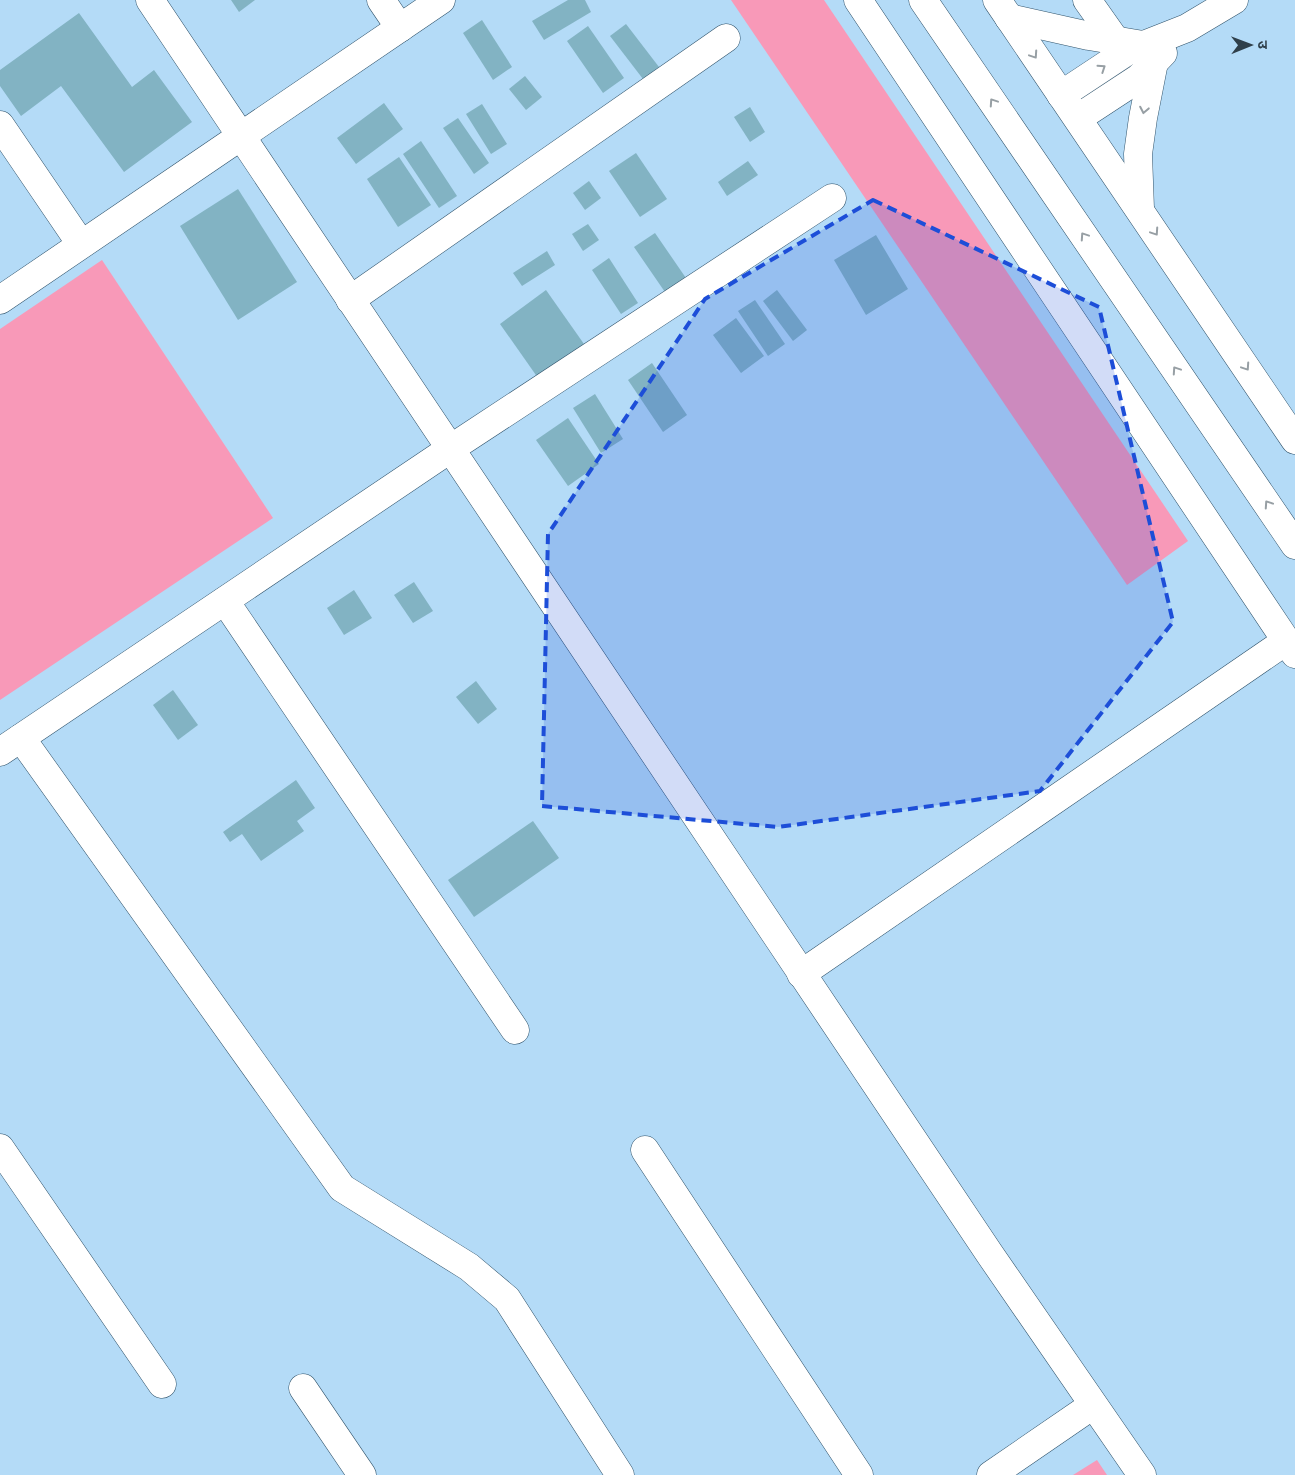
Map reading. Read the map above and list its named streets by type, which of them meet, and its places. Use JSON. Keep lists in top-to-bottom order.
{
  "north": "right"
}
